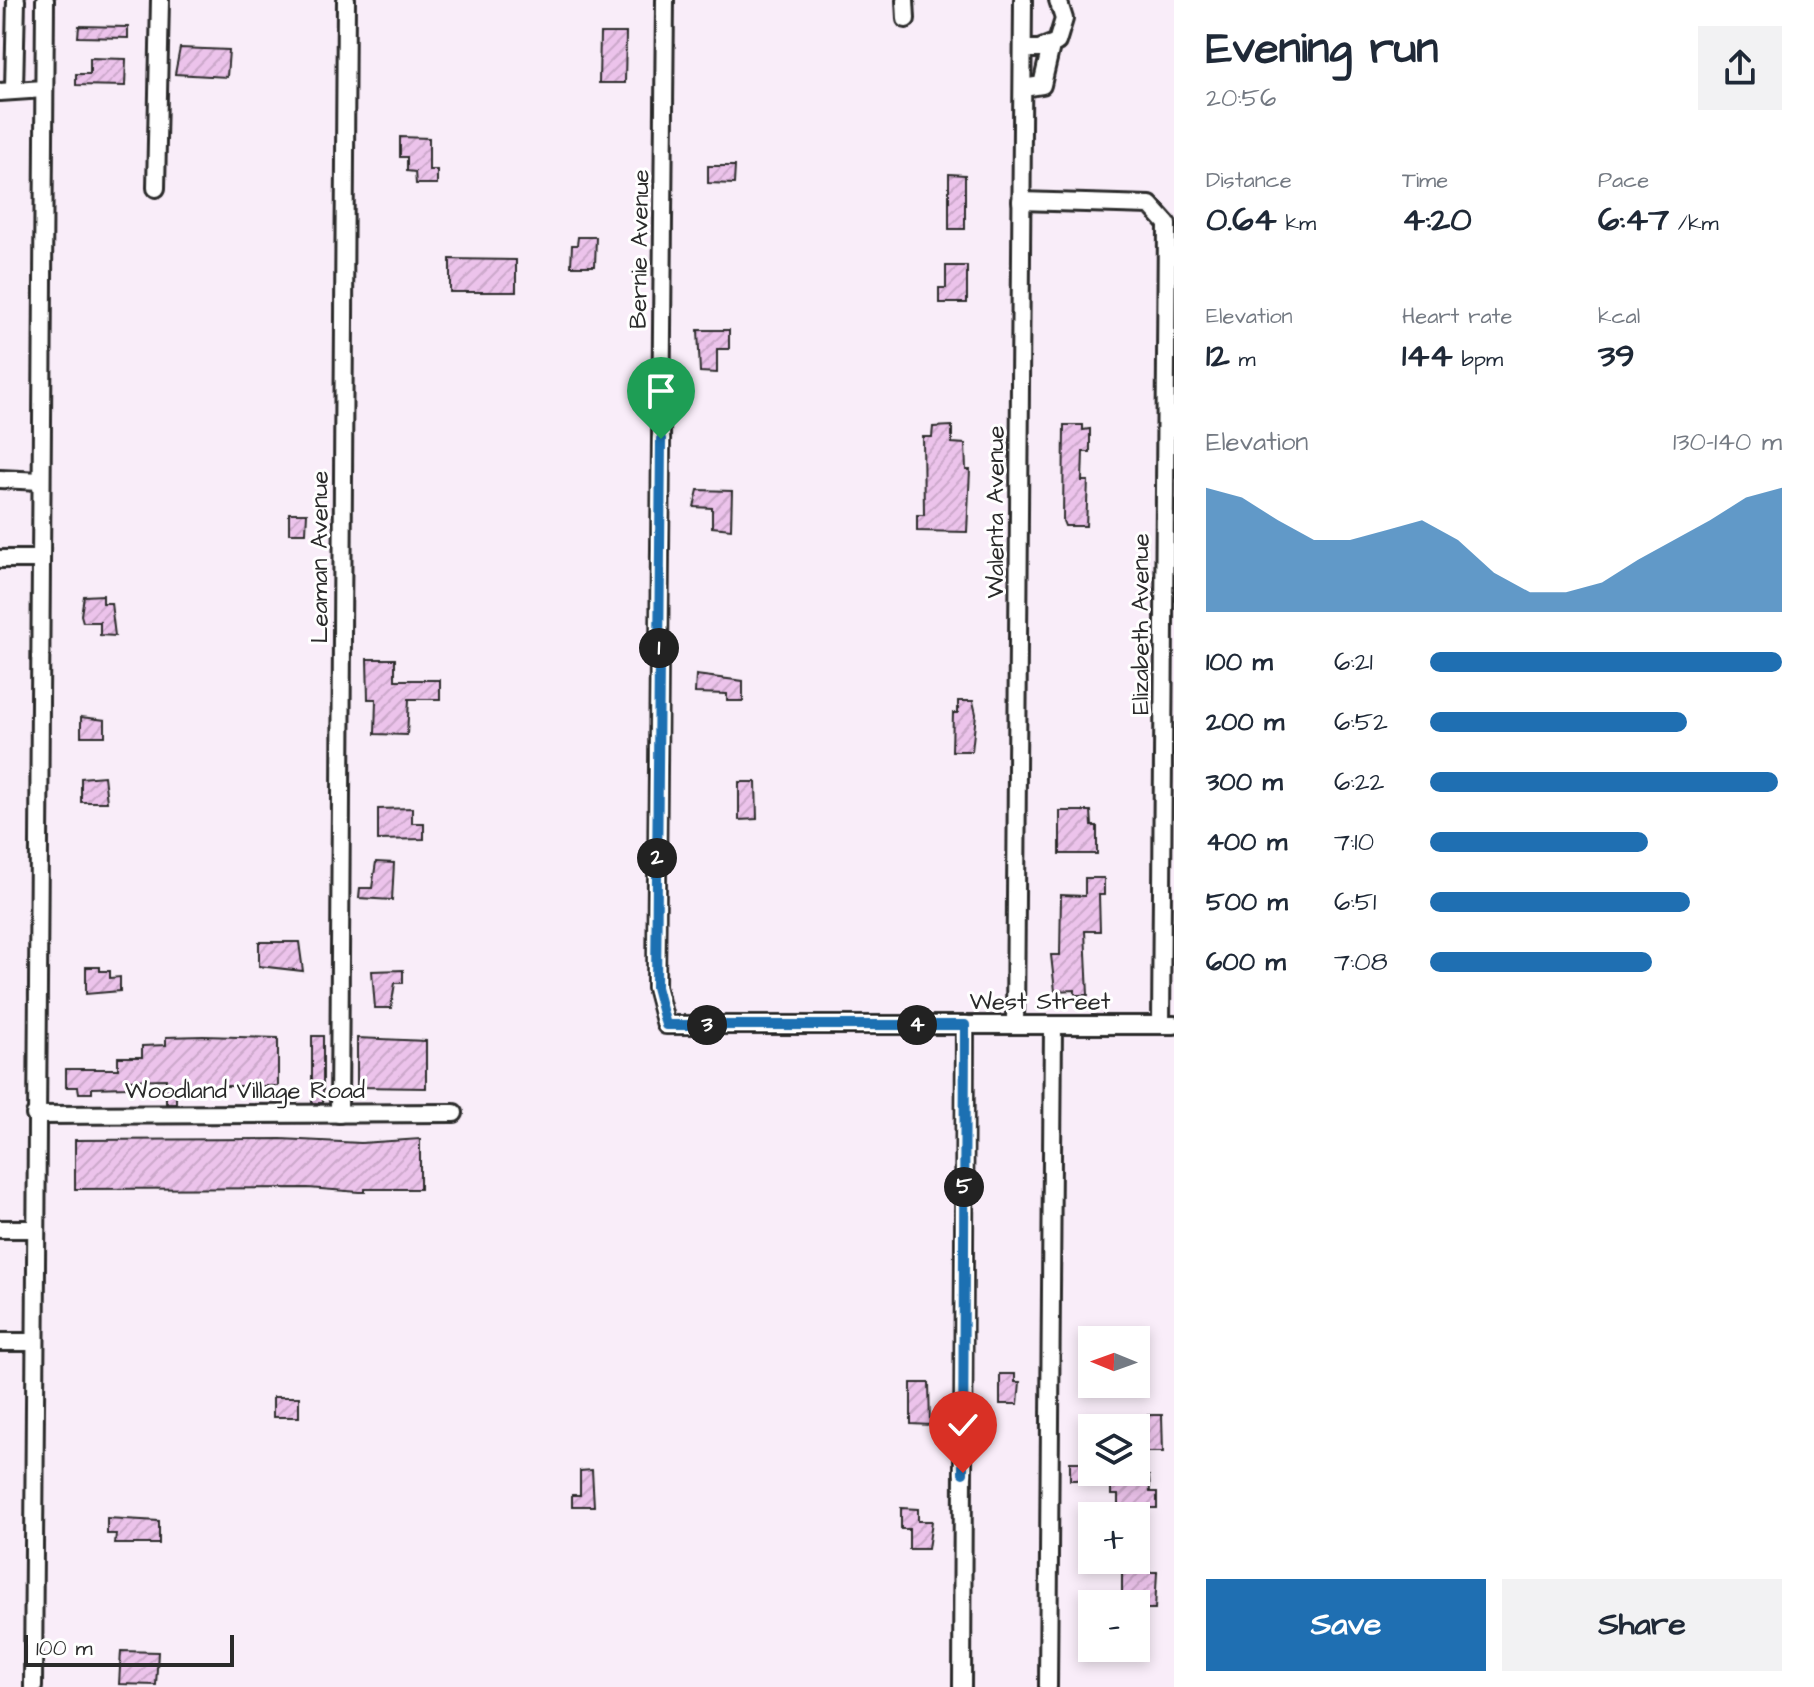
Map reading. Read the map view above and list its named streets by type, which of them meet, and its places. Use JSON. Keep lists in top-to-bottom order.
{
  "streets": {
    "street": [
      "Bernie Avenue",
      "Walenta Avenue",
      "Leaman Avenue",
      "Elizabeth Avenue",
      "West Street",
      "Woodland Village Road"
    ]
  },
  "crossings": [
    ["Bernie Avenue", "West Street"],
    ["Walenta Avenue", "Elizabeth Avenue"],
    ["Walenta Avenue", "West Street"],
    ["Leaman Avenue", "Woodland Village Road"],
    ["Elizabeth Avenue", "West Street"]
  ],
  "scale_bar": "100 m",
  "north": "left",
  "page": {
    "heading": ["Evening run", "20:56"],
    "stats": [
      ["Distance", "0.64 km"],
      ["Time", "4:20"],
      ["Pace", "6:47 /km"],
      ["Elevation", "12 m"],
      ["Heart rate", "144 bpm"],
      ["kcal", "39"]
    ],
    "chart": ["Elevation", "130–140 m"],
    "pins": [
      "1",
      "2",
      "3",
      "4",
      "5"
    ],
    "list": [
      {
        "name": "100 m",
        "note": "6:21"
      },
      {
        "name": "200 m",
        "note": "6:52"
      },
      {
        "name": "300 m",
        "note": "6:22"
      },
      {
        "name": "400 m",
        "note": "7:10"
      },
      {
        "name": "500 m",
        "note": "6:51"
      },
      {
        "name": "600 m",
        "note": "7:08"
      }
    ],
    "map_buttons": ["+", "−"],
    "buttons": ["Save", "Share"],
    "scale": "100 m"
  }
}
